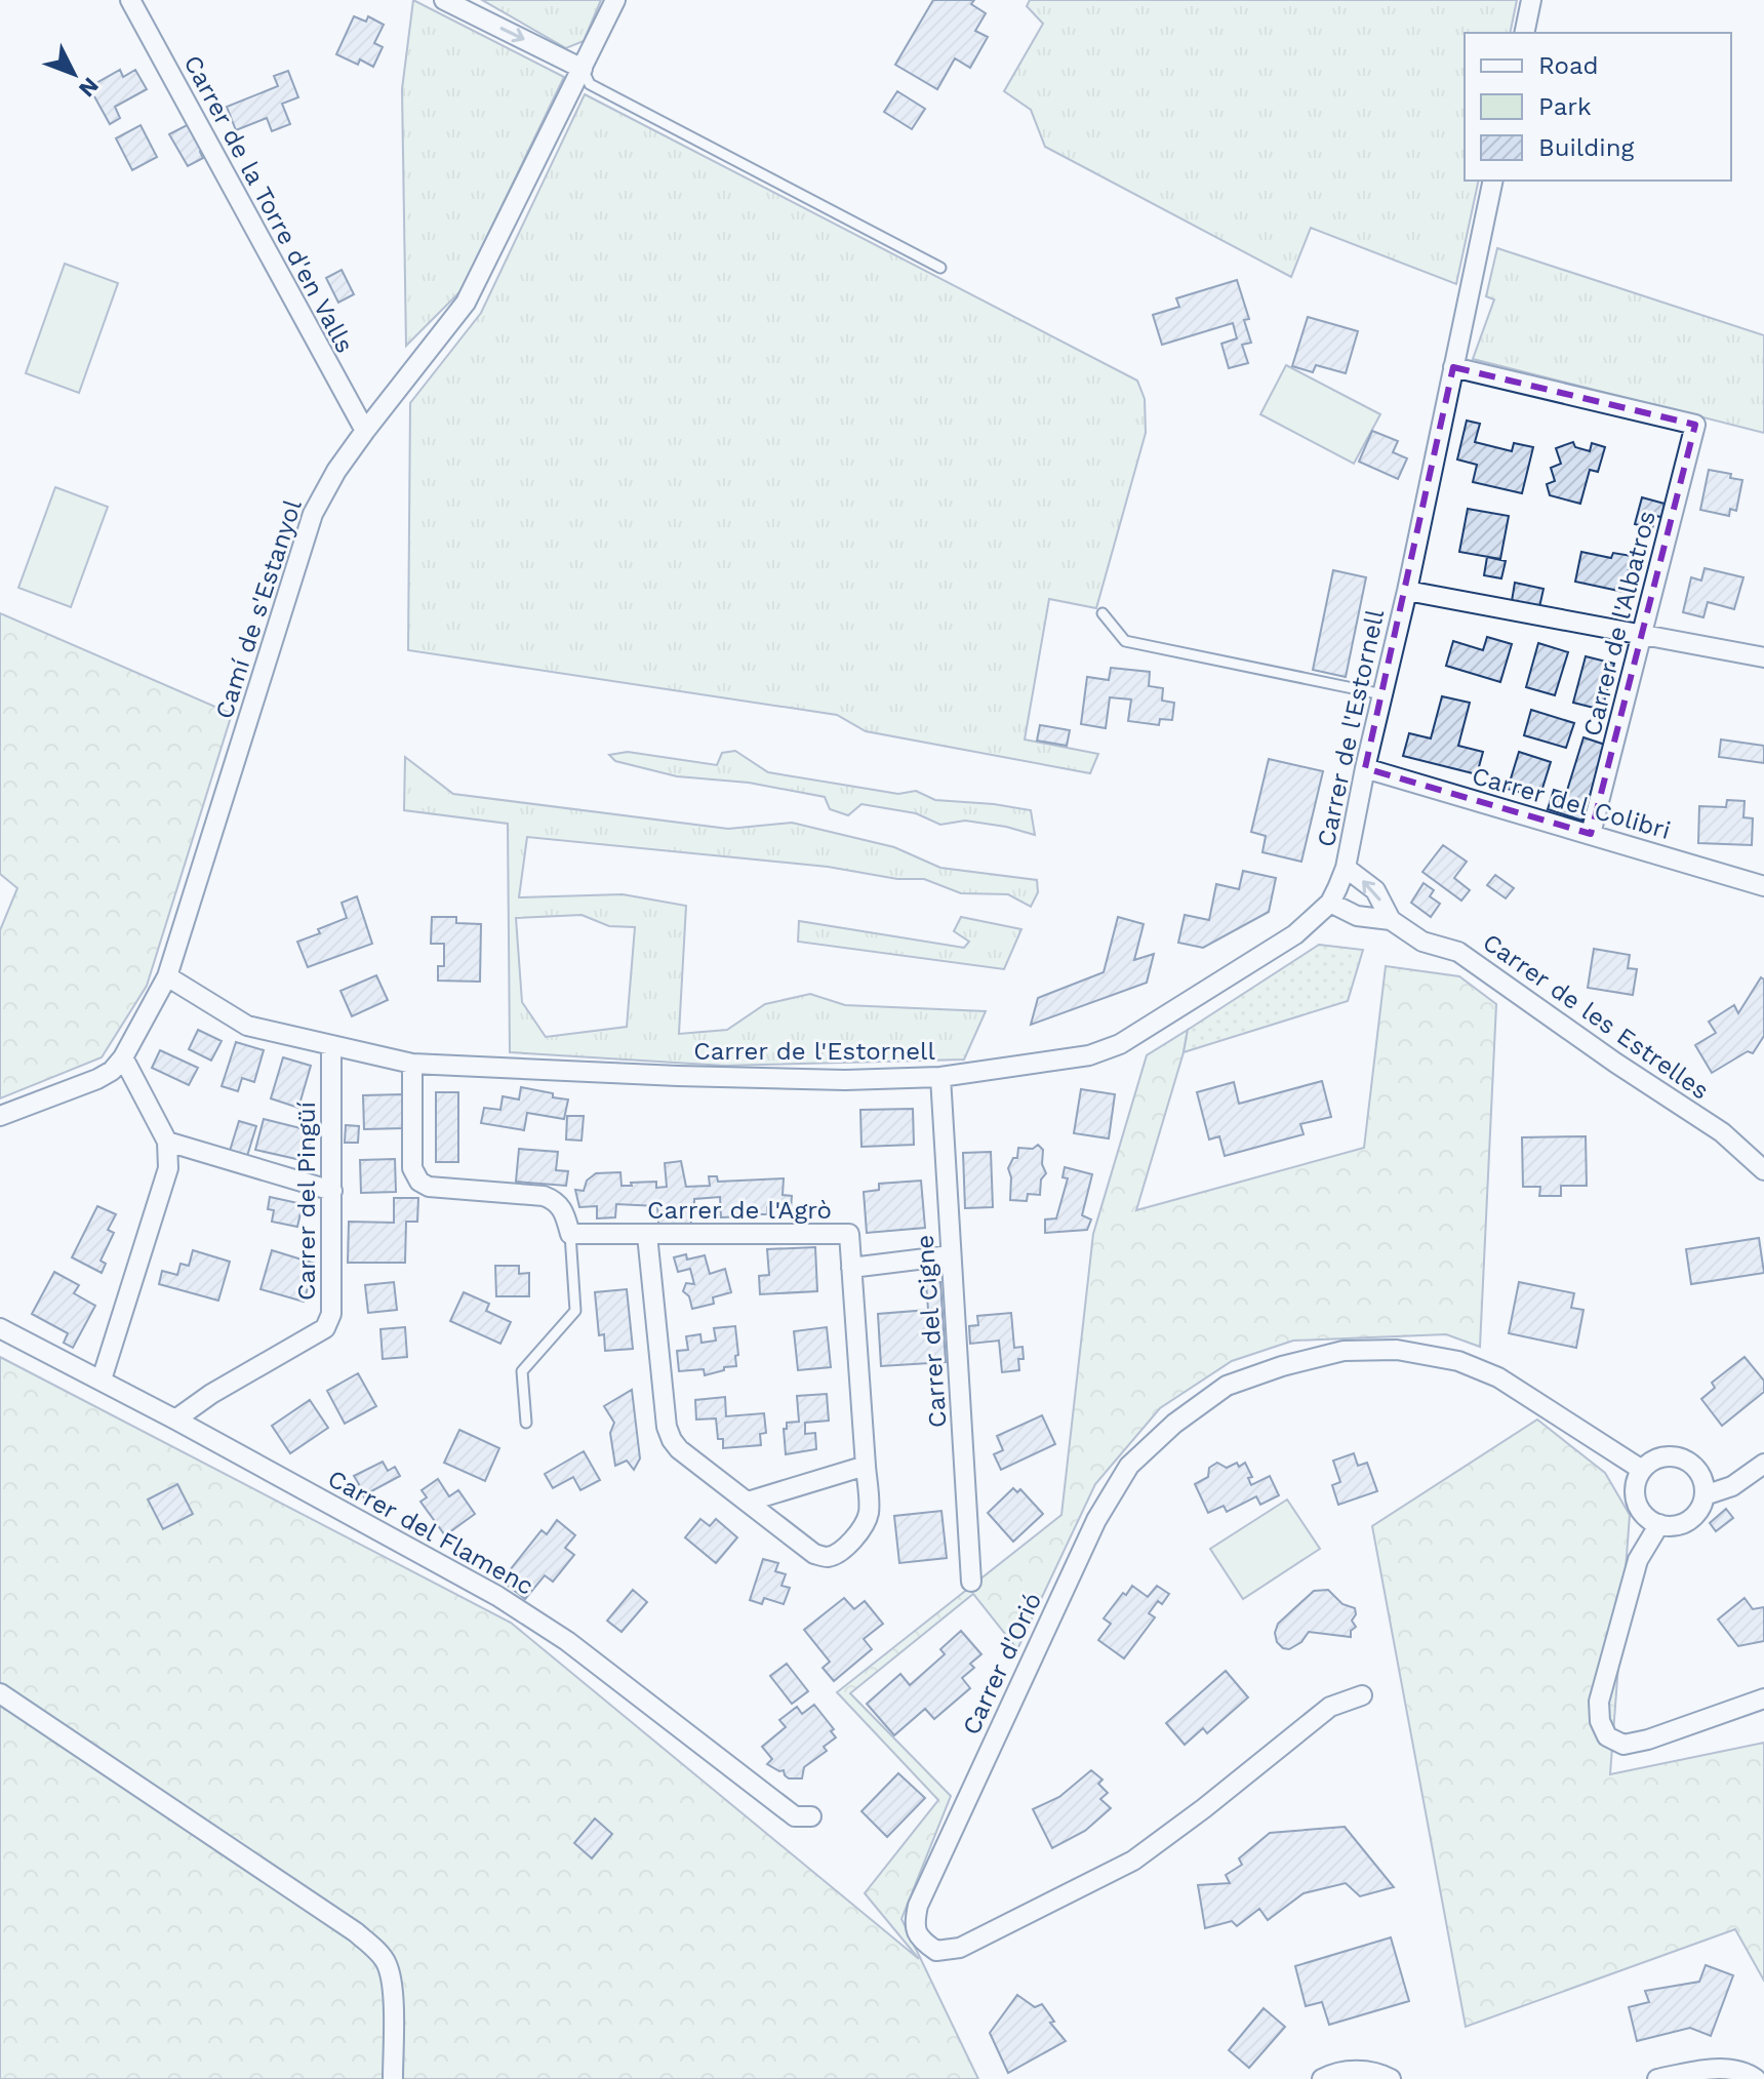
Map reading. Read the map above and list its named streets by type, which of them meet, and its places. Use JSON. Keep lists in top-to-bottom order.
{
  "streets": {
    "street": [
      "Carrer de la Torre d'en Valls",
      "Camí de s'Estanyol",
      "Carrer de l'Albatros",
      "Carrer de l'Estornell",
      "Carrer del Colibri",
      "Carrer de les Estrelles",
      "Carrer del Pingüí",
      "Carrer de l'Agrò",
      "Carrer del Cigne",
      "Carrer del Flamenc",
      "Carrer d'Orió"
    ]
  },
  "crossings": [
    ["Carrer de la Torre d'en Valls", "Camí de s'Estanyol"],
    ["Camí de s'Estanyol", "Carrer de l'Estornell"],
    ["Carrer de l'Albatros", "Carrer de l'Estornell"],
    ["Carrer de l'Albatros", "Carrer del Colibri"],
    ["Carrer de l'Estornell", "Carrer del Colibri"],
    ["Carrer de l'Estornell", "Carrer de les Estrelles"],
    ["Carrer de l'Estornell", "Carrer del Pingüí"],
    ["Carrer de l'Estornell", "Carrer del Cigne"],
    ["Carrer del Pingüí", "Carrer del Flamenc"]
  ],
  "legend": ["Road", "Park", "Building"],
  "north": "bottom right"
}
